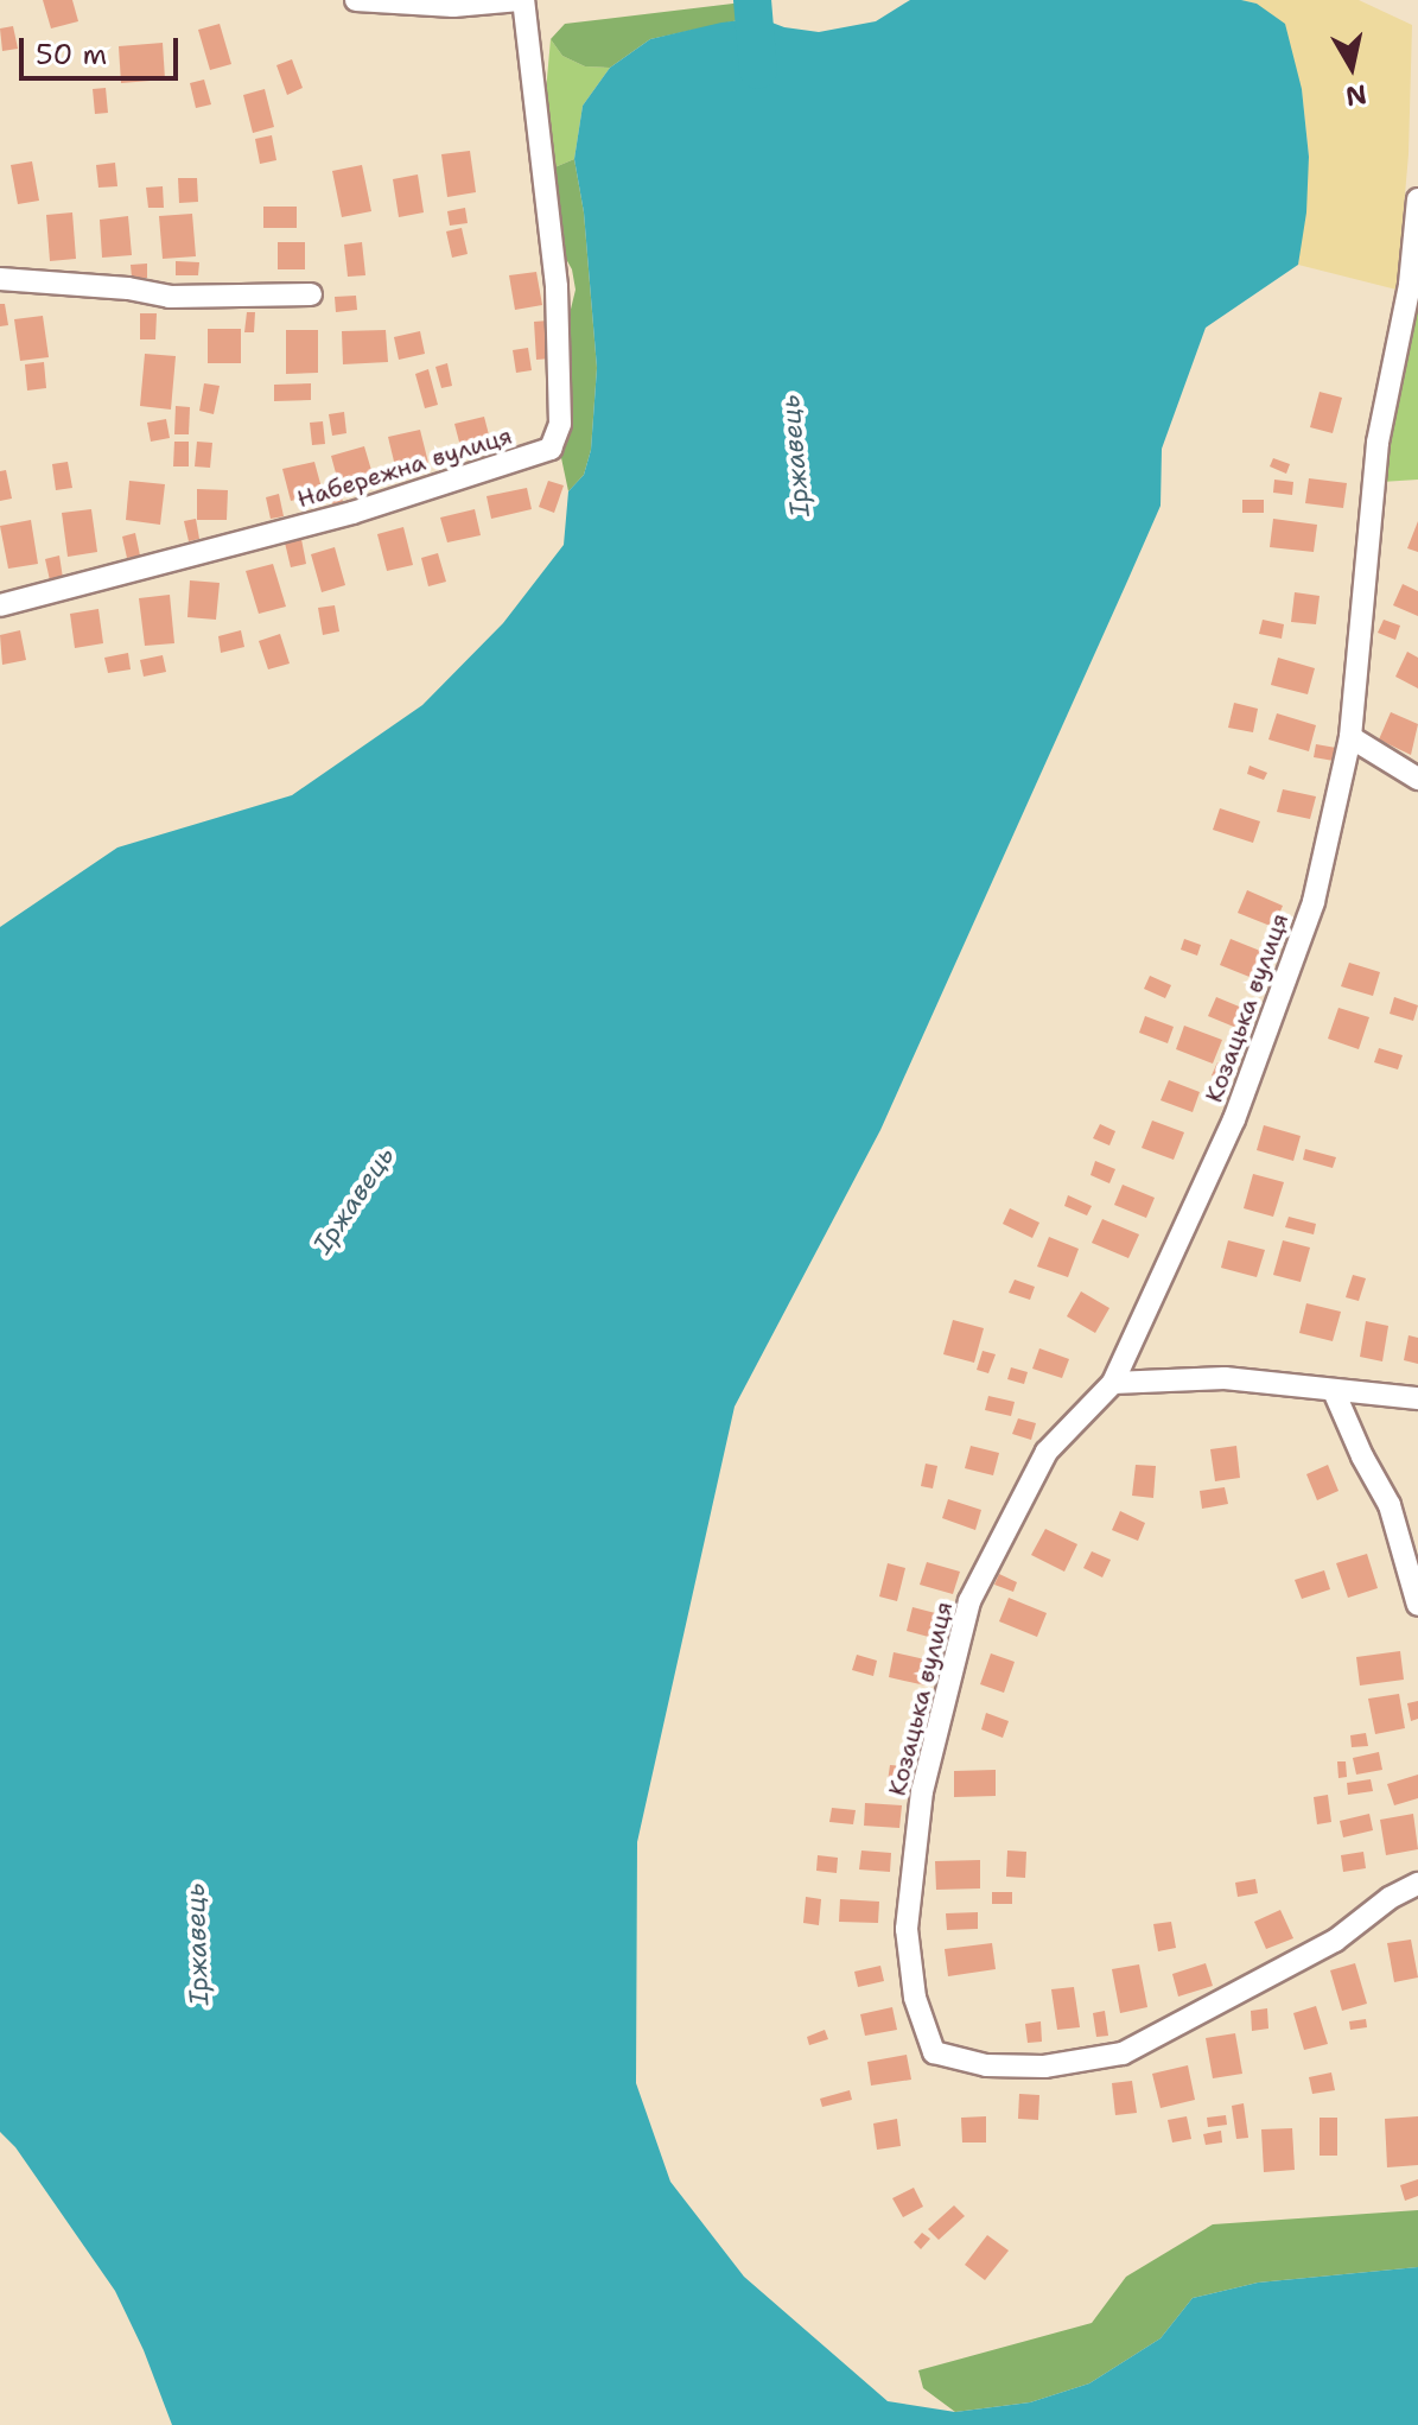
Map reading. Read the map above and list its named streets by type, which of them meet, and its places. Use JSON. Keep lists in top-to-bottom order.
{
  "streets": {
    "street": ["Набережна вулиця", "Козацька вулиця"]
  },
  "water": ["Іржавець"],
  "scale_bar": "50 m",
  "north": "bottom"
}
